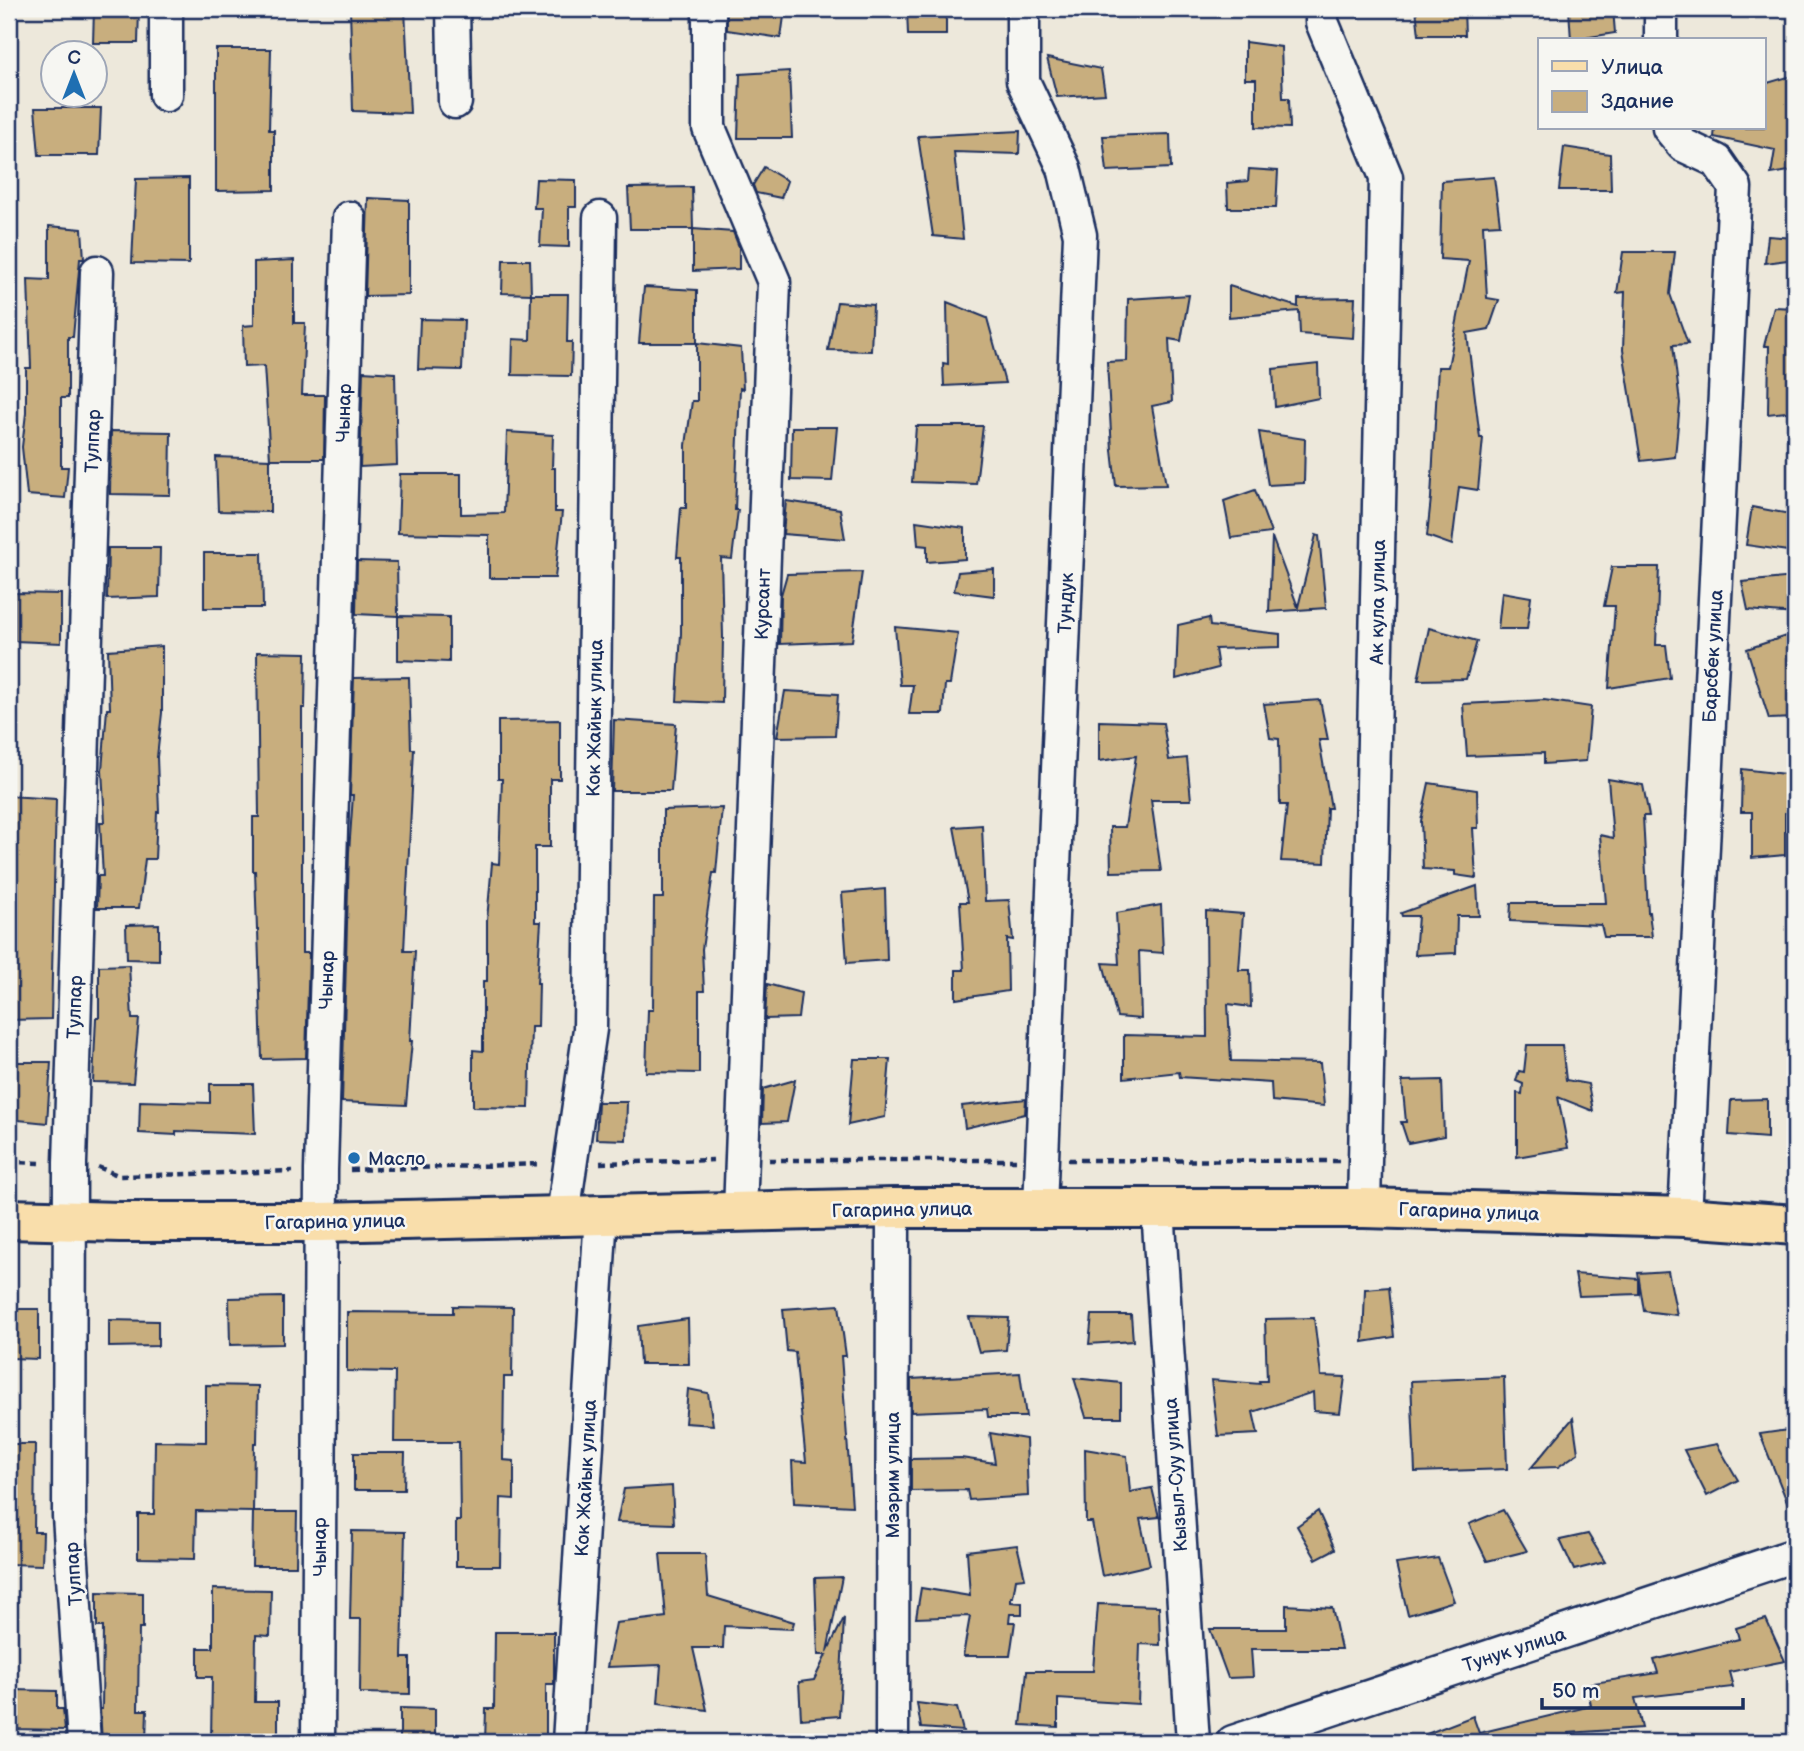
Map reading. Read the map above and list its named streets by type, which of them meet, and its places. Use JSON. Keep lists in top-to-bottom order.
{
  "streets": {
    "main road": ["Гагарина улица"],
    "street": [
      "Чынар",
      "Тулпар",
      "Ак кула улица",
      "Тундук",
      "Курсант",
      "Барсбек улица",
      "Кок Жайык улица",
      "Мээрим улица",
      "Кызыл-Суу улица",
      "Тунук улица"
    ]
  },
  "crossings": [
    ["Чынар", "Гагарина улица"],
    ["Тулпар", "Гагарина улица"],
    ["Ак кула улица", "Гагарина улица"],
    ["Тундук", "Гагарина улица"],
    ["Курсант", "Гагарина улица"],
    ["Барсбек улица", "Гагарина улица"],
    ["Кок Жайык улица", "Гагарина улица"],
    ["Гагарина улица", "Мээрим улица"],
    ["Гагарина улица", "Кызыл-Суу улица"]
  ],
  "places": ["Масло"],
  "legend": ["Улица", "Здание"],
  "scale_bar": "50 m",
  "north": "top"
}
